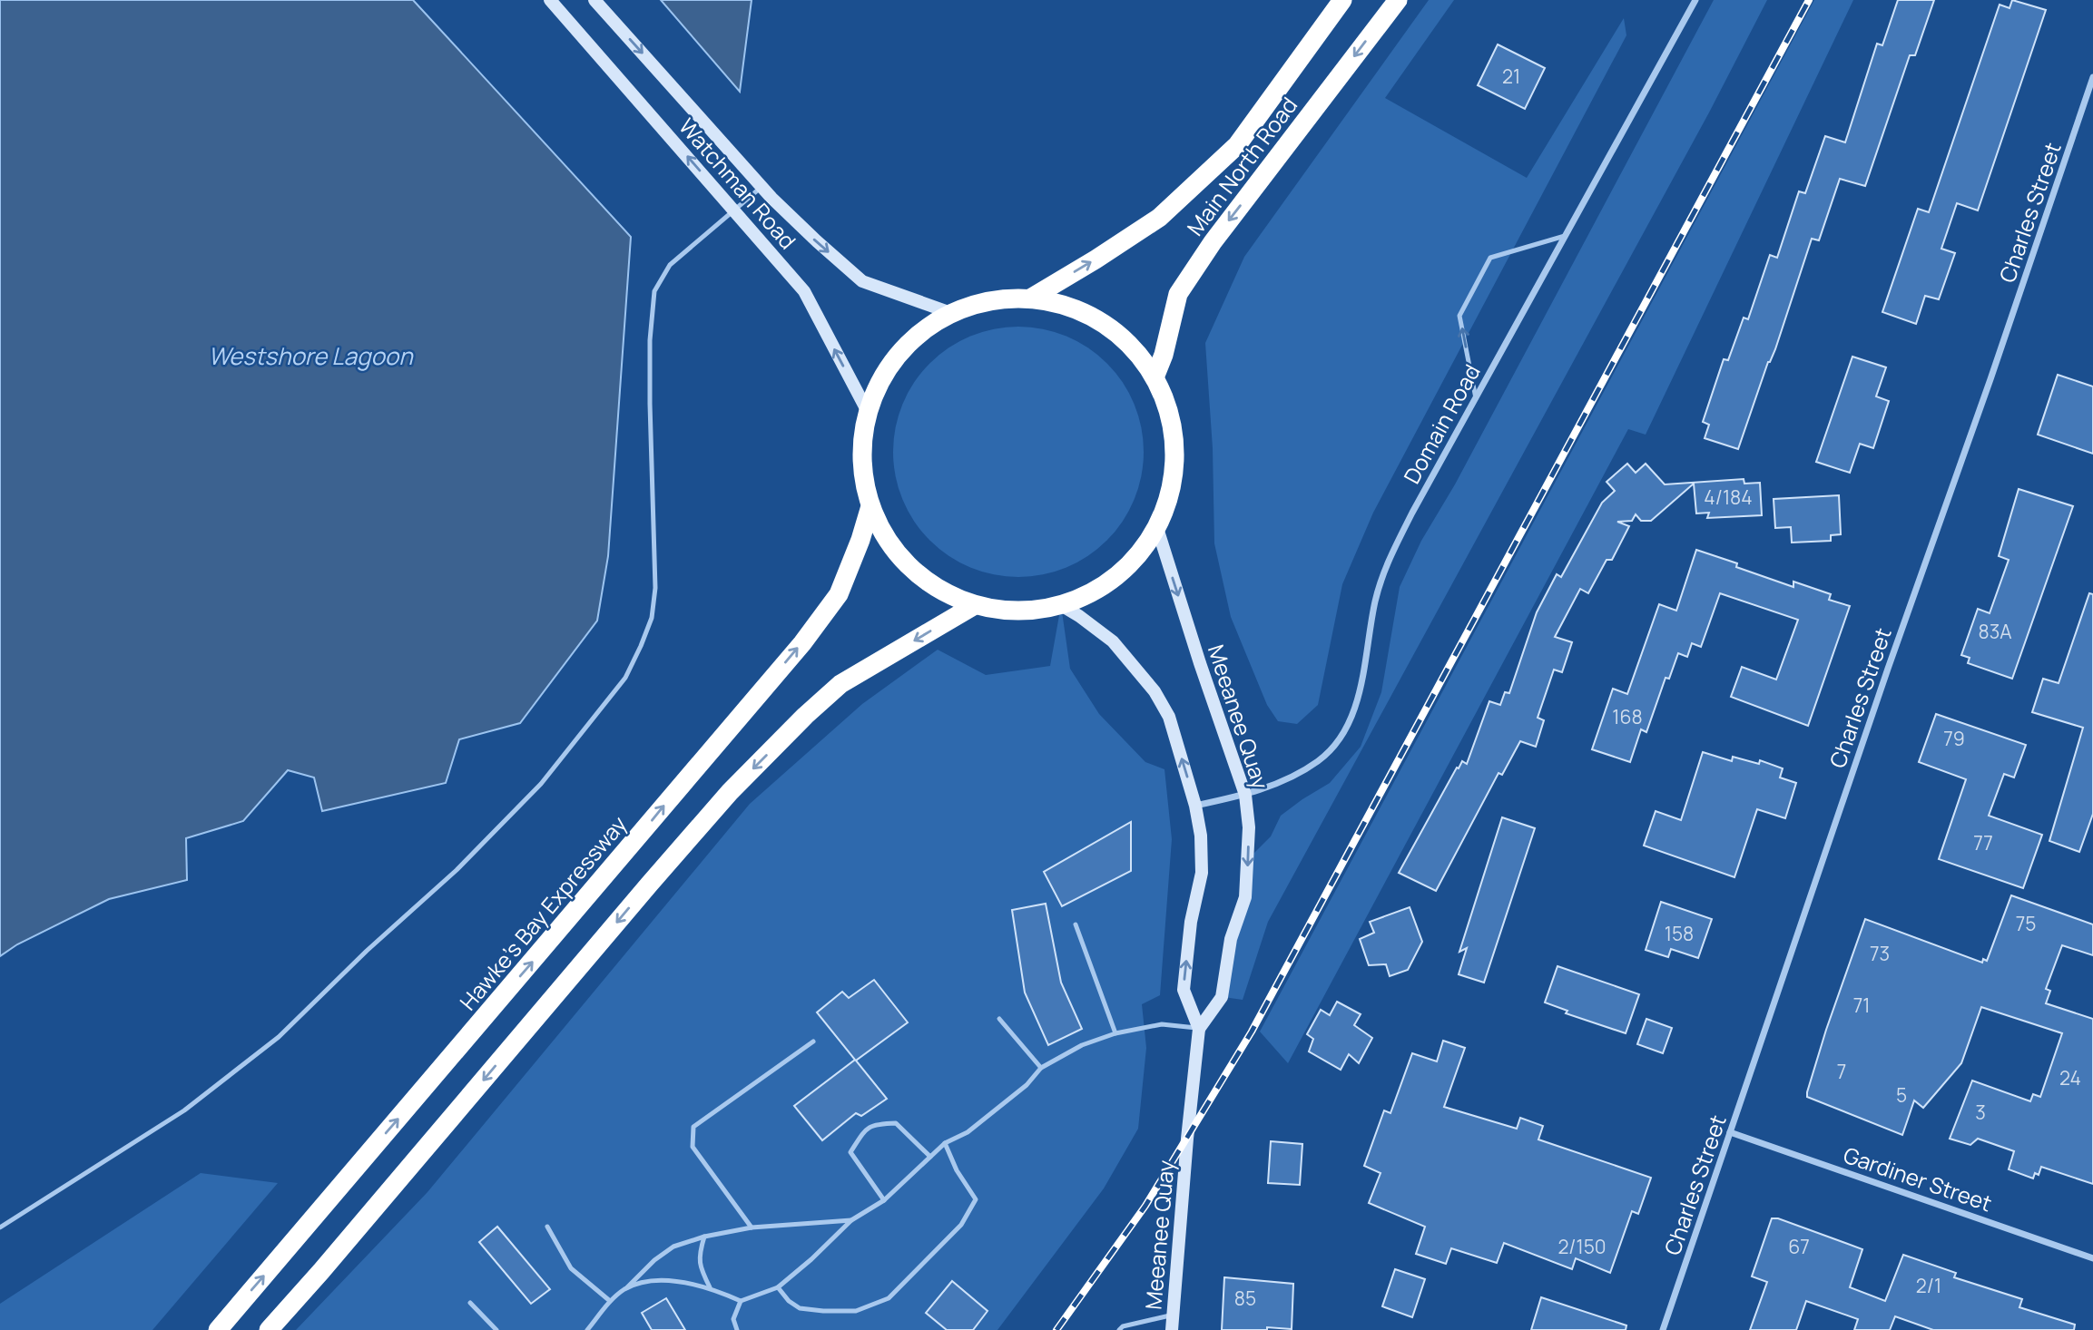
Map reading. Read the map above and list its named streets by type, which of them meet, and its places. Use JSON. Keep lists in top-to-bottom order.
{
  "streets": {
    "highway": ["Main North Road", "Hawke's Bay Expressway"],
    "main road": ["Watchman Road", "Meeanee Quay"],
    "street": ["Charles Street", "Domain Road", "Gardiner Street"]
  },
  "crossings": [
    ["Charles Street", "Gardiner Street"],
    ["Domain Road", "Meeanee Quay"]
  ],
  "water": ["Westshore Lagoon"],
  "house_numbers": [
    "21",
    "4/184",
    "83A",
    "168",
    "79",
    "77",
    "75",
    "158",
    "73",
    "71",
    "7",
    "24",
    "5",
    "3",
    "2/150",
    "67",
    "2/1",
    "85"
  ]
}
